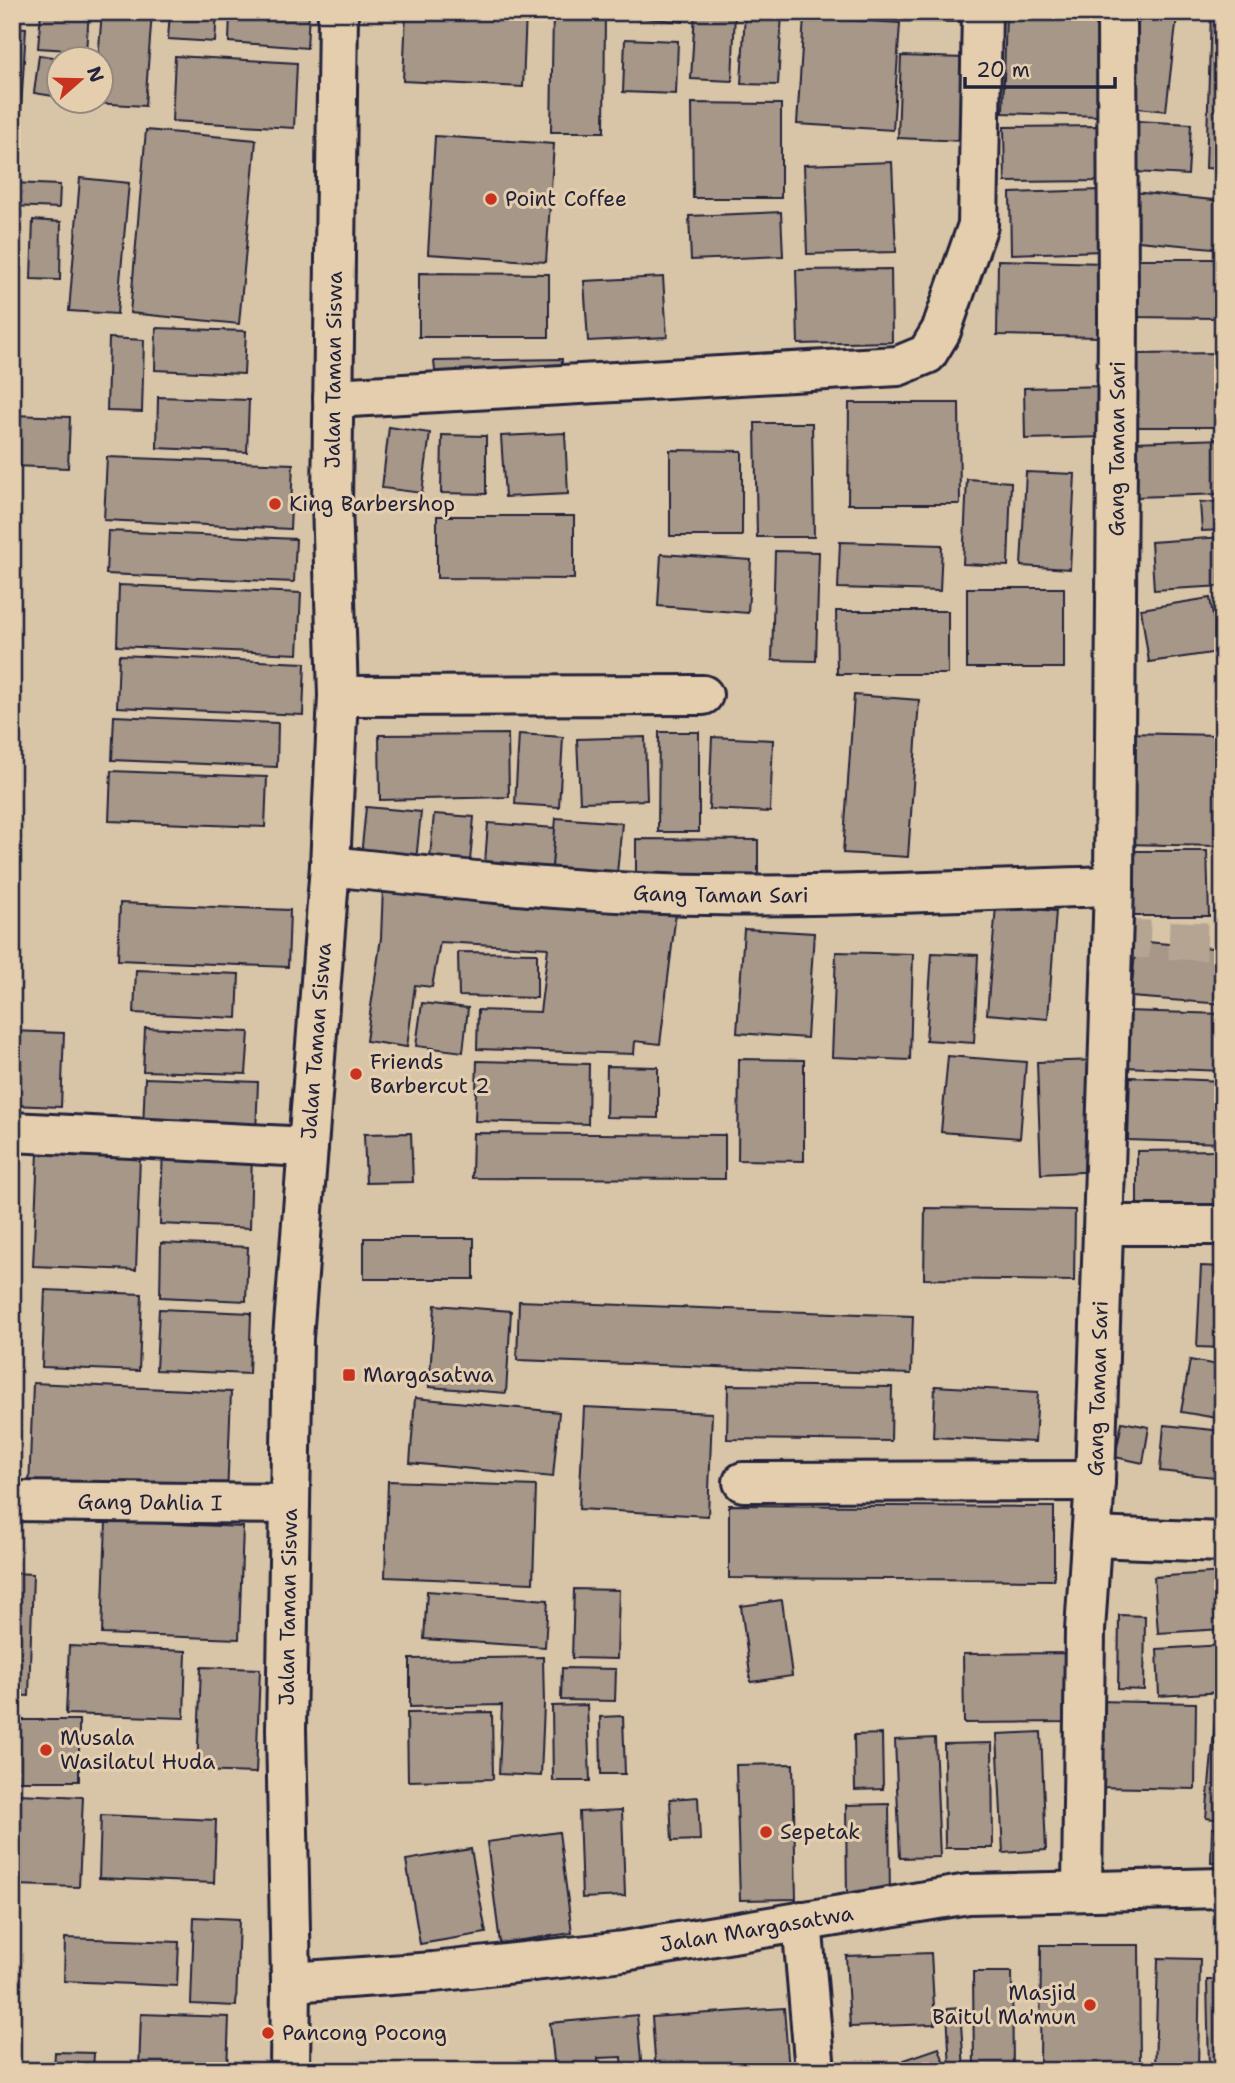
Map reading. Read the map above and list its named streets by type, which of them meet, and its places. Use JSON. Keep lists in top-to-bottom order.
{
  "streets": {
    "street": [
      "Jalan Taman Siswa",
      "Gang Taman Sari",
      "Gang Dahlia I",
      "Jalan Margasatwa"
    ]
  },
  "crossings": [
    ["Jalan Taman Siswa", "Gang Taman Sari"],
    ["Jalan Taman Siswa", "Gang Dahlia I"],
    ["Jalan Taman Siswa", "Jalan Margasatwa"],
    ["Gang Taman Sari", "Jalan Margasatwa"]
  ],
  "places": {
    "other": [
      "Point Coffee",
      "King Barbershop",
      "Friends Barbercut 2",
      "Musala Wasilatul Huda",
      "Sepetak",
      "Masjid Baitul Ma'mun",
      "Pancong Pocong"
    ],
    "transit": ["Margasatwa"]
  },
  "scale_bar": "20 m",
  "north": "right"
}
